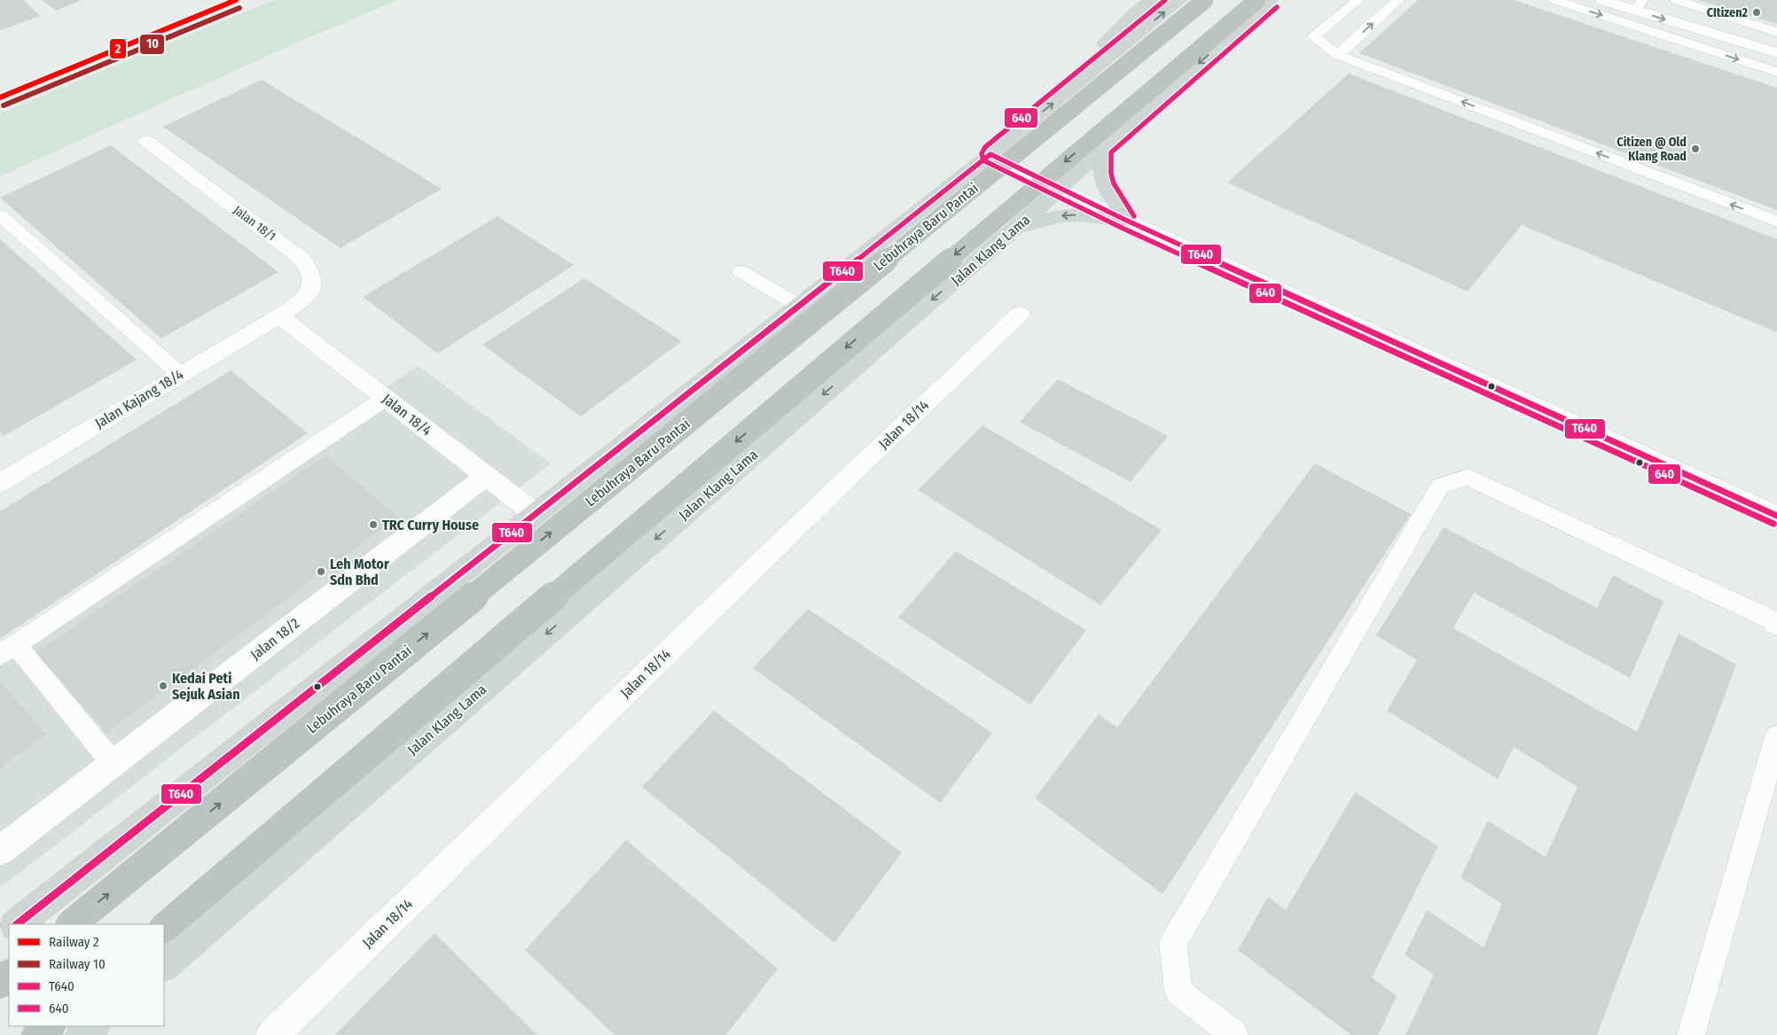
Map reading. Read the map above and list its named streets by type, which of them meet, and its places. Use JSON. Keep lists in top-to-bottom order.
{
  "streets": {
    "highway": ["Lebuhraya Baru Pantai"],
    "main road": ["Jalan Klang Lama"],
    "street": [
      "Jalan 18/1",
      "Jalan Kajang 18/4",
      "Jalan 18/4",
      "Jalan 18/14",
      "Jalan 18/2"
    ]
  },
  "crossings": [
    ["Jalan 18/1", "Jalan Kajang 18/4"],
    ["Jalan 18/1", "Jalan 18/4"],
    ["Jalan Kajang 18/4", "Jalan 18/4"],
    ["Jalan 18/4", "Jalan 18/2"]
  ],
  "places": [
    "CItizen2",
    "Citizen @ Old Klang Road",
    "TRC Curry House",
    "Leh Motor Sdn Bhd",
    "Kedai Peti Sejuk Asian"
  ],
  "lines": [
    "rail line 2",
    "transit line 640",
    "rail line 10",
    "transit line T640"
  ],
  "legend": [
    "Railway 2",
    "Railway 10",
    "T640",
    "640"
  ]
}
